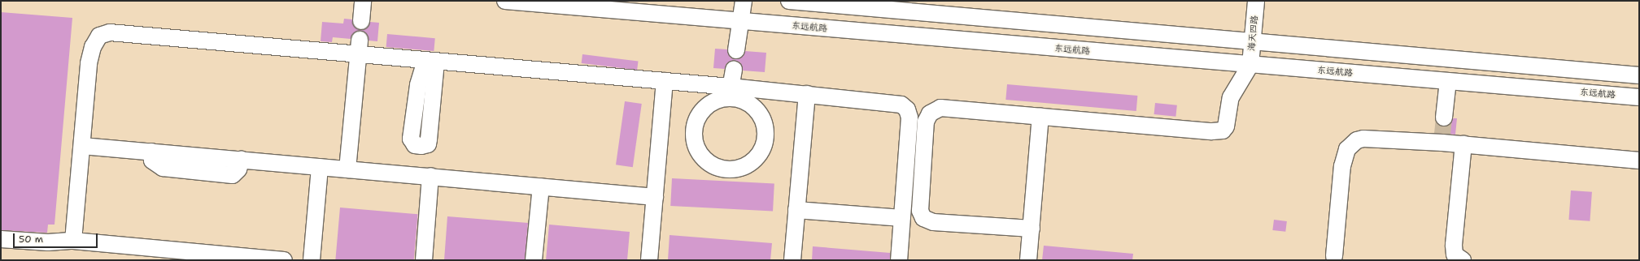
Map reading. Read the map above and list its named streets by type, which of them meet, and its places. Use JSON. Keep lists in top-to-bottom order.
{
  "streets": {
    "street": ["东远航路", "海天四路"]
  },
  "crossings": [
    ["东远航路", "海天四路"]
  ],
  "scale_bar": "50 m"
}
